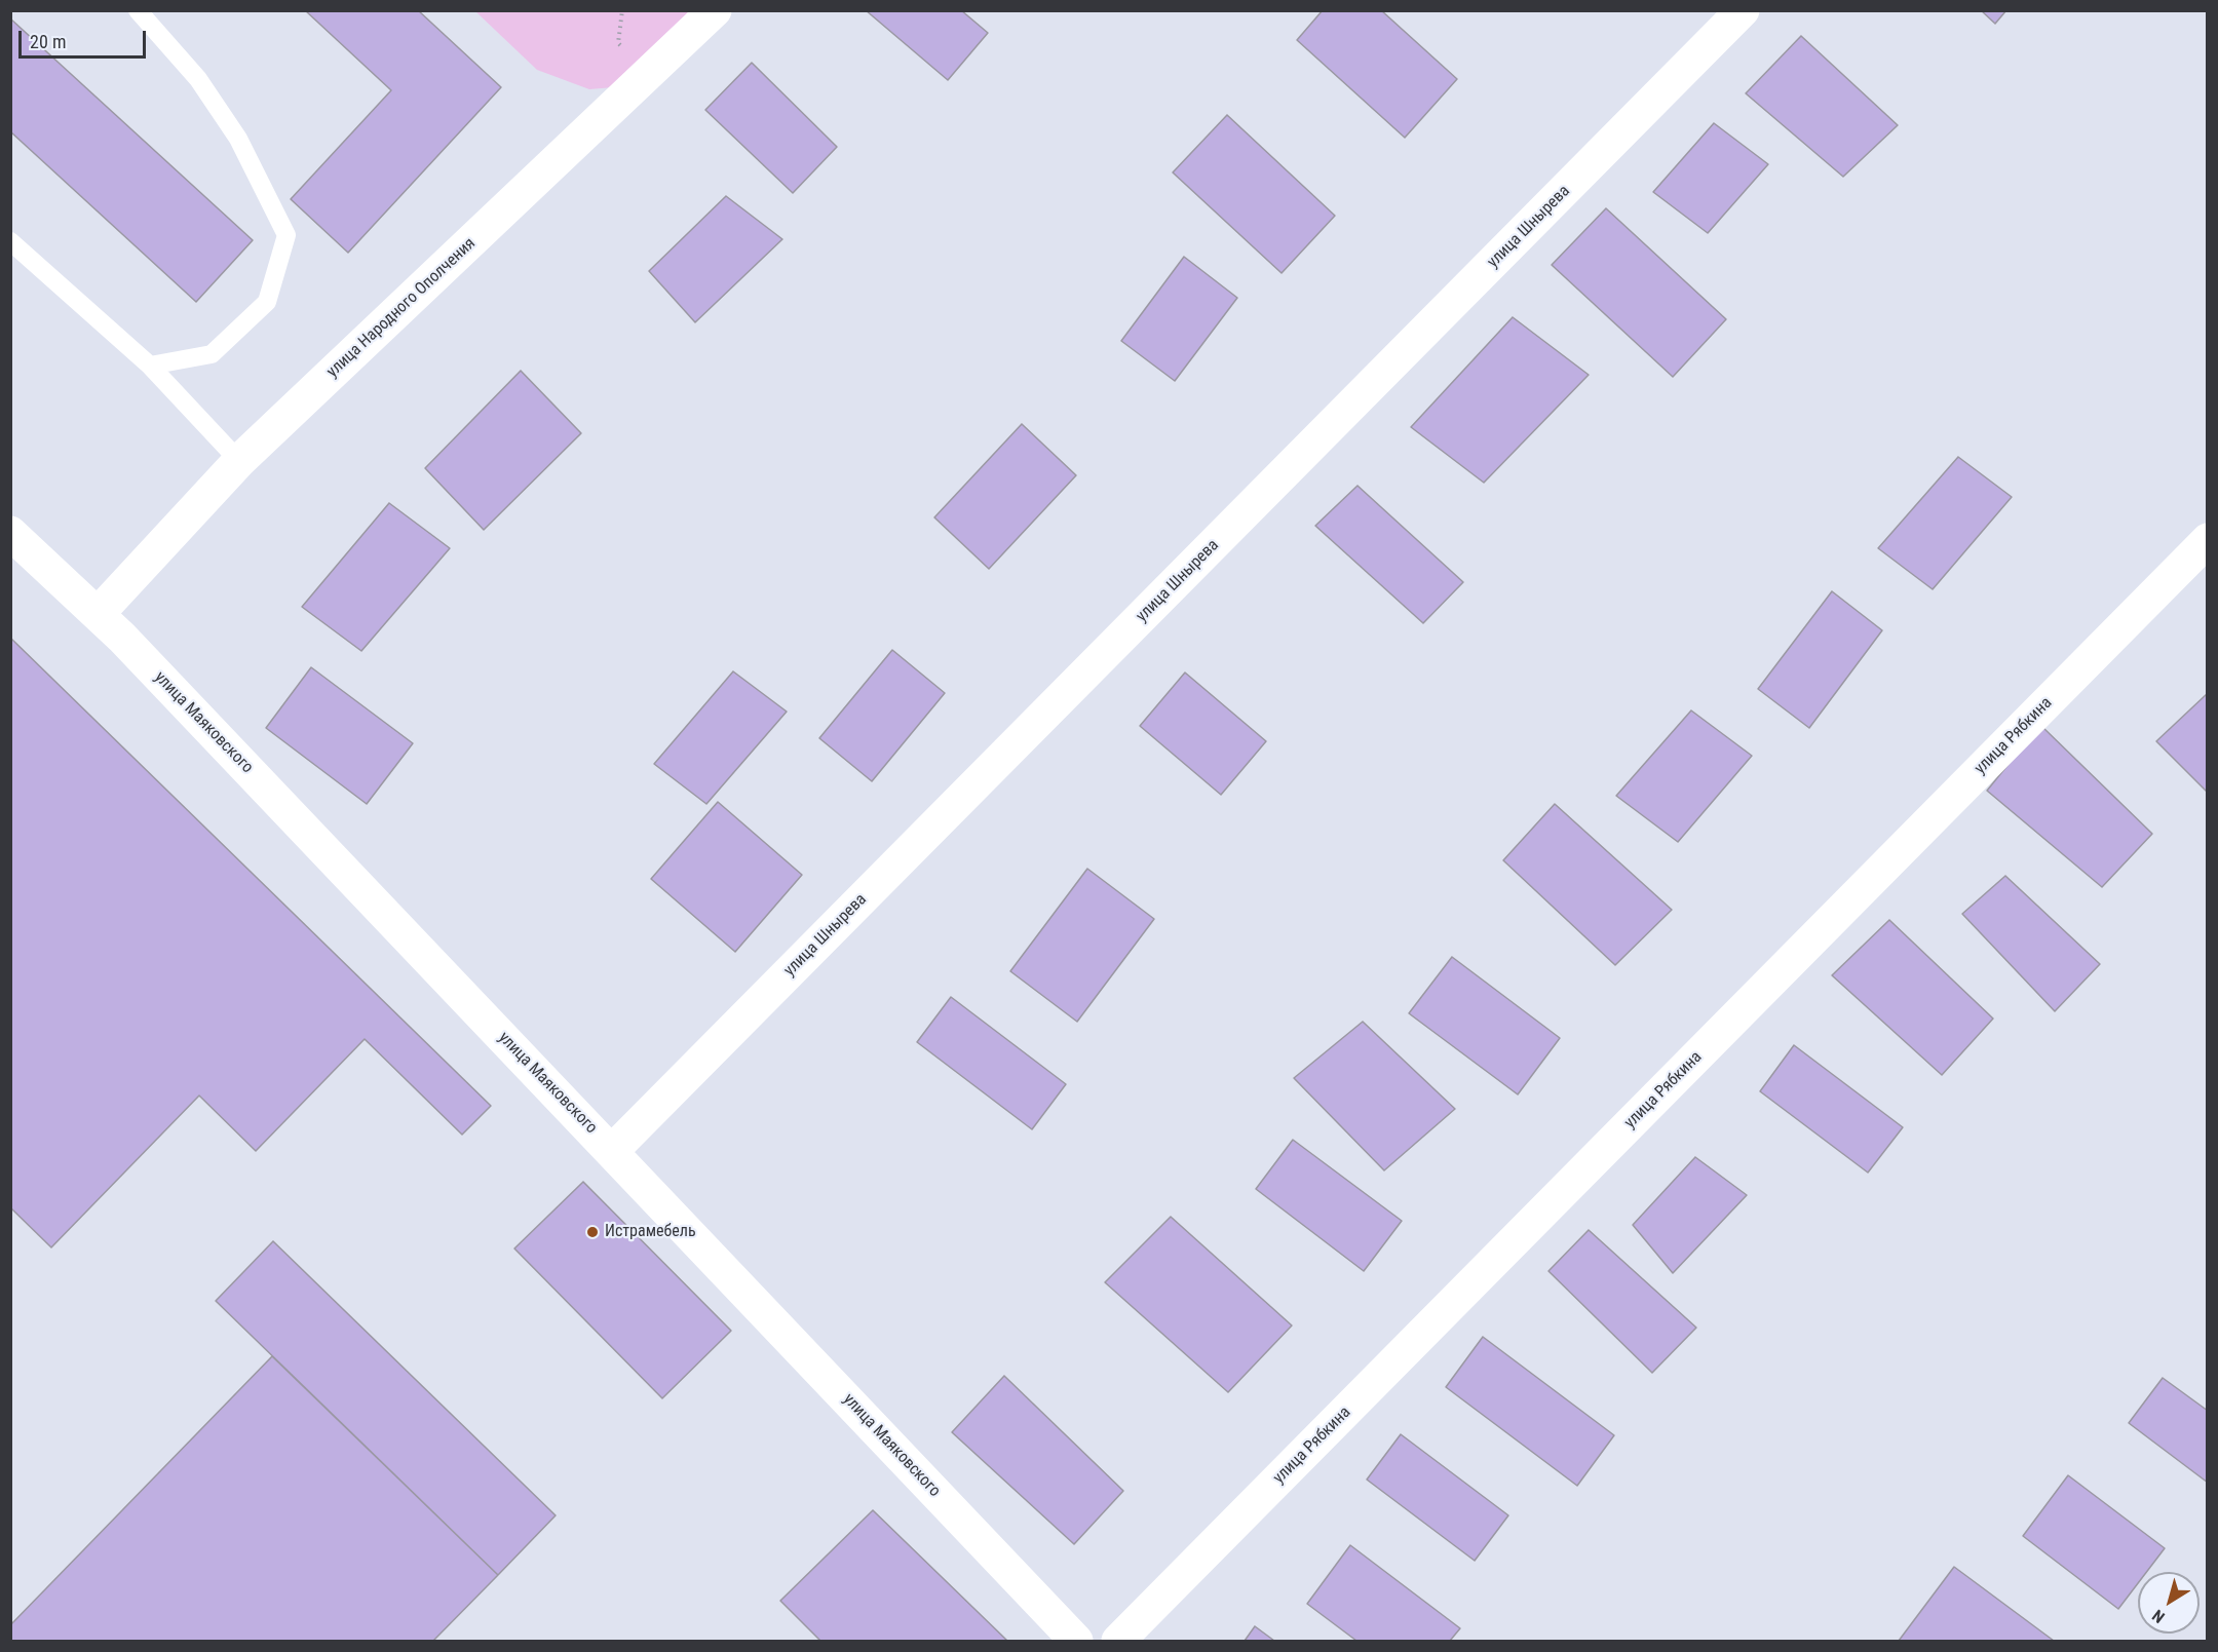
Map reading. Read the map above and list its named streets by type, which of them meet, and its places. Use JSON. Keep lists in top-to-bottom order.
{
  "streets": {
    "street": [
      "улица Шнырева",
      "улица Народного Ополчения",
      "улица Маяковского",
      "улица Рябкина"
    ]
  },
  "crossings": [
    ["улица Шнырева", "улица Маяковского"],
    ["улица Народного Ополчения", "улица Маяковского"]
  ],
  "places": ["Истрамебель"],
  "scale_bar": "20 m",
  "north": "bottom left"
}
